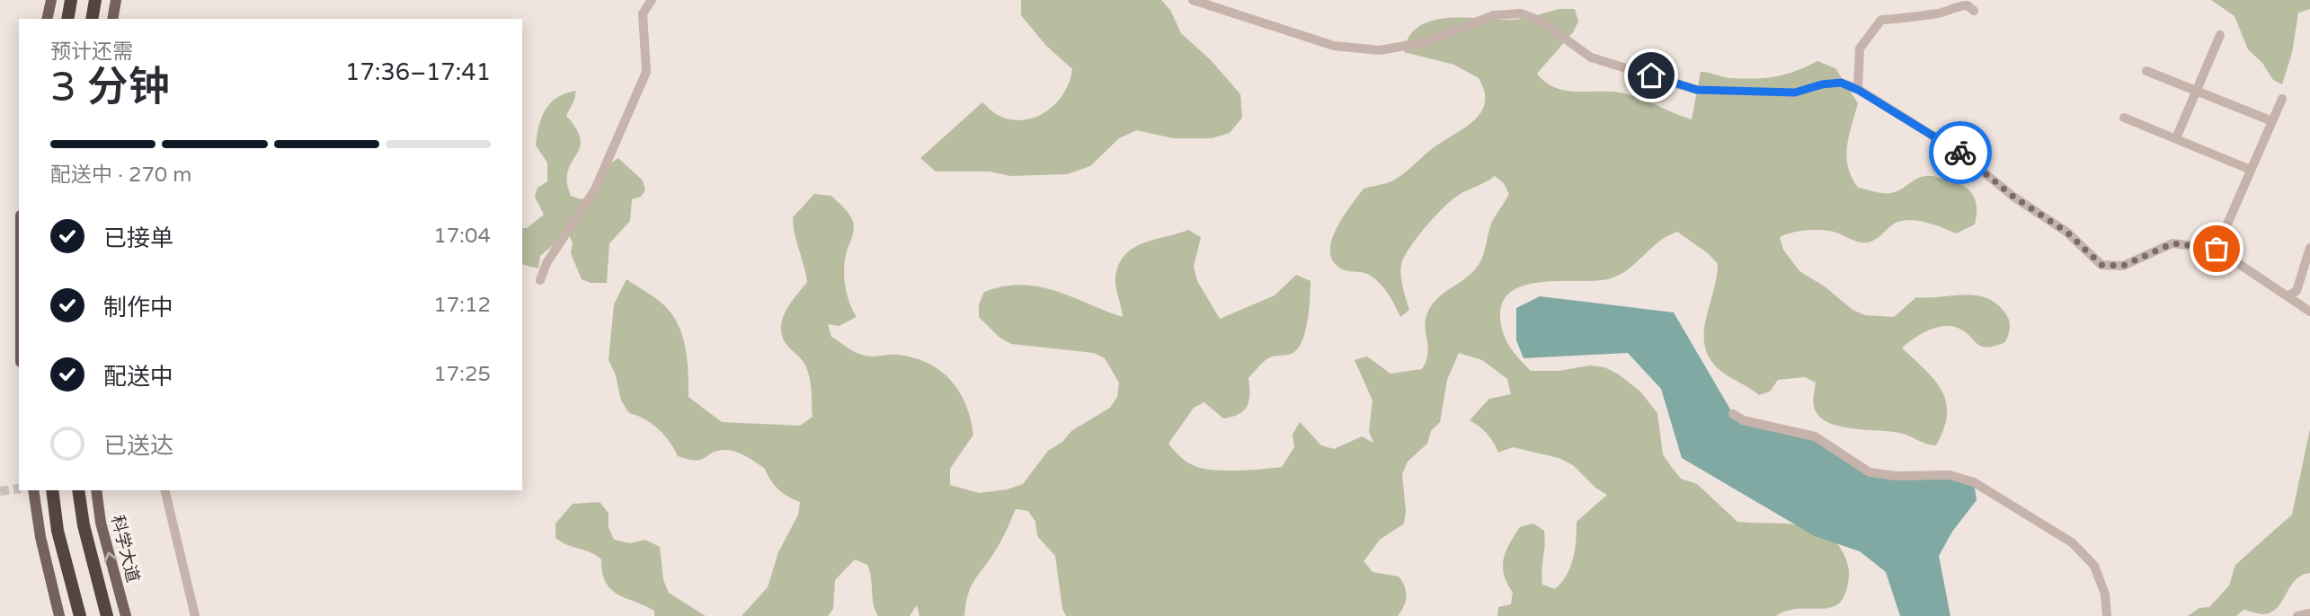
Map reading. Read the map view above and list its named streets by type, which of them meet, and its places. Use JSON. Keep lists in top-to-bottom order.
{
  "streets": {
    "highway": ["科学大道"]
  },
  "page": {
    "heading": ["3 分钟", "预计还需", "17:36–17:41"],
    "bar": "配送中 · 270 m",
    "list": [
      ["已接单", "17:04"],
      ["制作中", "17:12"],
      ["配送中", "17:25"],
      "已送达"
    ]
  }
}
